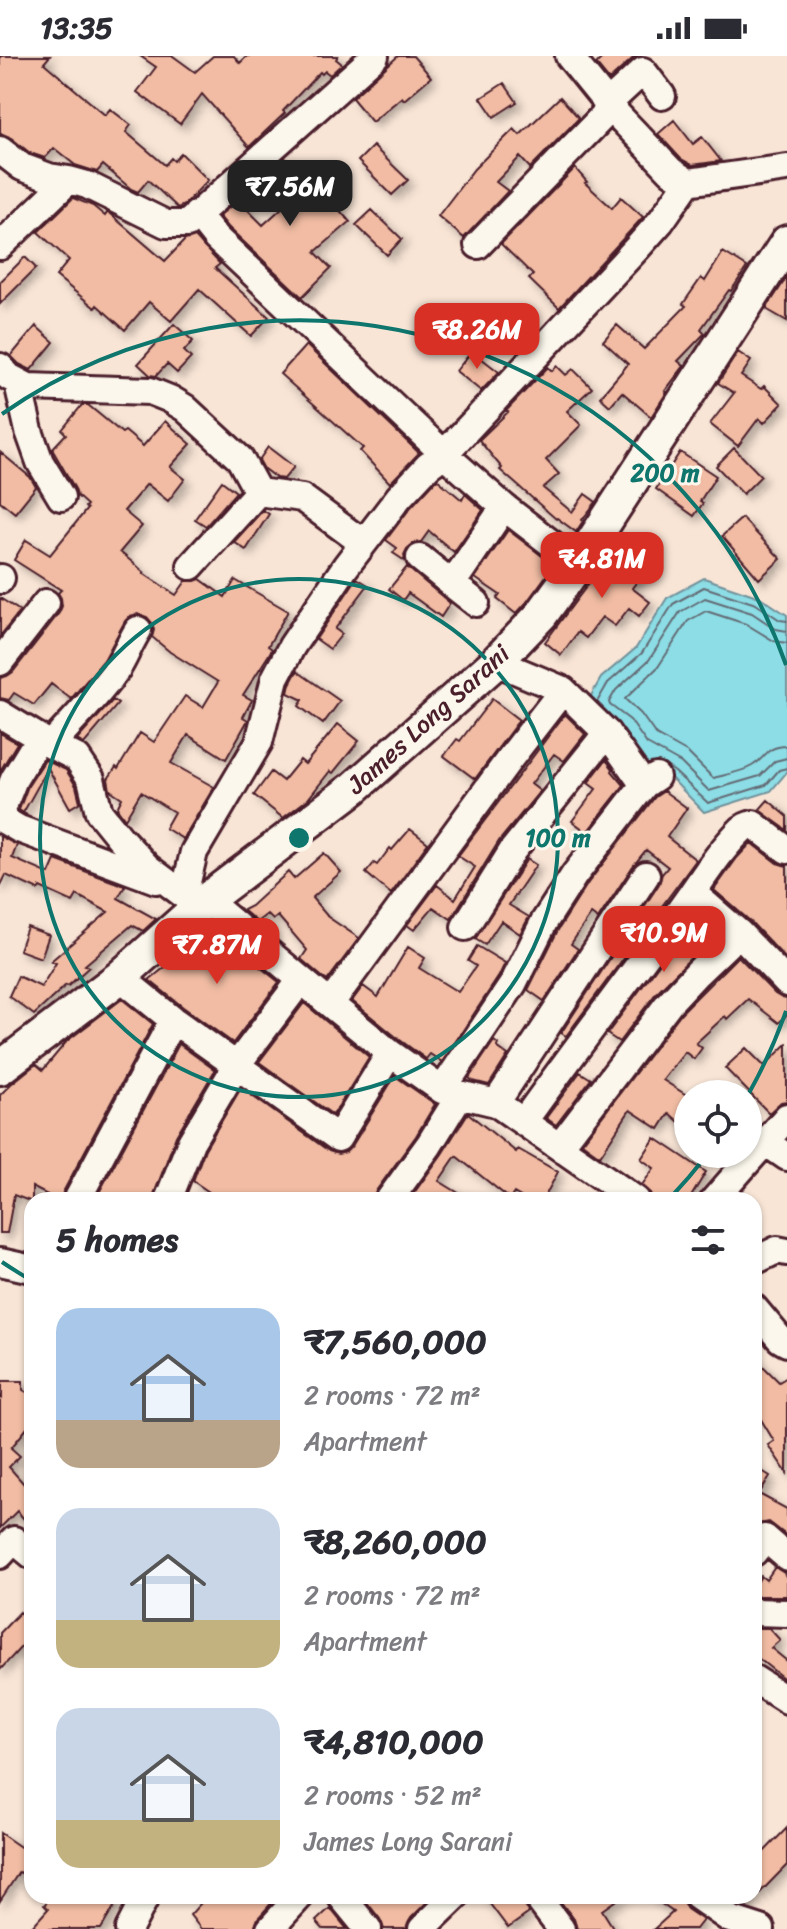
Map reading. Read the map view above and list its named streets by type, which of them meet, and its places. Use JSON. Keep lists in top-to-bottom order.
{
  "streets": {
    "main road": ["James Long Sarani"]
  },
  "page": {
    "status": "13:35",
    "price": [
      "₹7.56M",
      "₹8.26M",
      "₹4.81M",
      "₹10.9M",
      "₹7.87M"
    ],
    "heading": "5 homes",
    "list": [
      {
        "name": "₹7,560,000",
        "note": "2 rooms · 72 m² · Apartment"
      },
      {
        "name": "₹8,260,000",
        "note": "2 rooms · 72 m² · Apartment"
      },
      {
        "name": "₹4,810,000",
        "note": "2 rooms · 52 m² · James Long Sarani"
      }
    ]
  },
  "rings": ["200 m", "100 m"]
}
